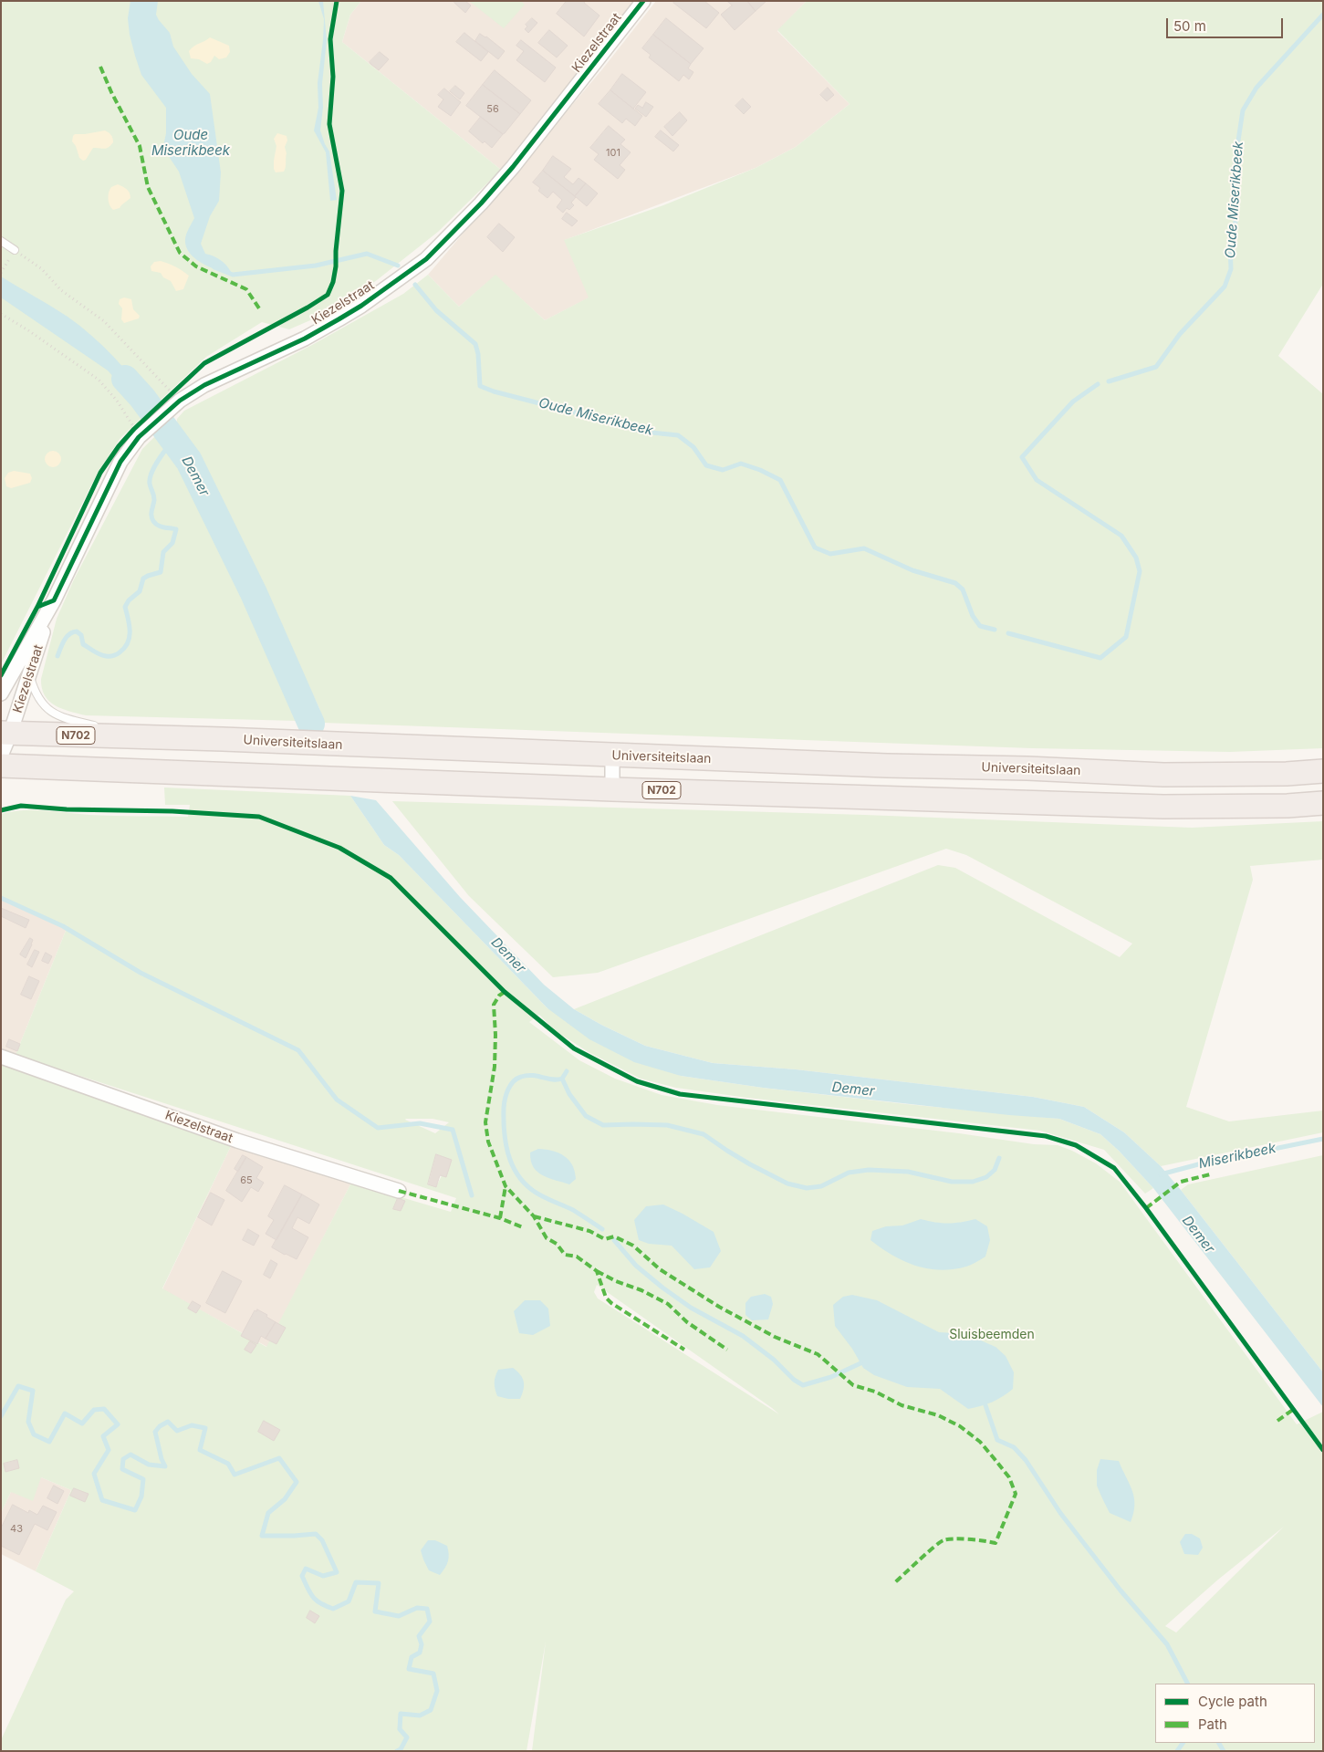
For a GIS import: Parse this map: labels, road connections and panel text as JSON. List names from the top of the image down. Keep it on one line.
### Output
{"streets":{"highway":["N702","Universiteitslaan"],"street":["Kiezelstraat"]},"crossings":[["Kiezelstraat","Universiteitslaan"]],"water":["Oude Miserikbeek","Demer","Miserikbeek"],"parks":["Sluisbeemden"],"house_numbers":["56","101","65","43"],"legend":["Cycle path","Path"],"scale_bar":"50 m"}
